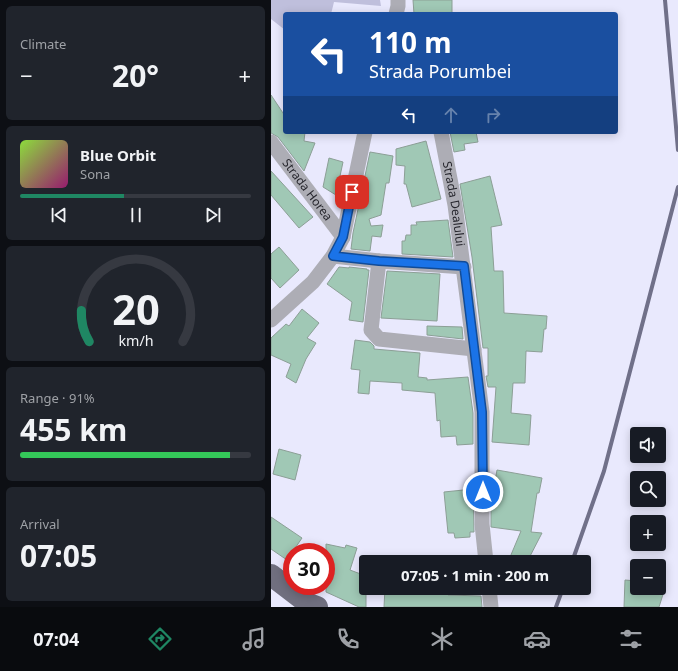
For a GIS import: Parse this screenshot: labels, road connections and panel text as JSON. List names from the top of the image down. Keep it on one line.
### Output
{"streets":{"street":["Strada Horea","Strada Dealului"]},"page":{"tile":["Climate",["Range · 91%","455 km"],["Arrival","07:05"]],"turn":["110 m","Strada Porumbei"],"heat":["−","20°","+"],"song":["Blue Orbit","Sona"],"map_buttons":["+","−"],"limit":"30","trip":"07:05 · 1 min · 200 m","tabs":"07:04","gauge":["20","km/h"]}}
